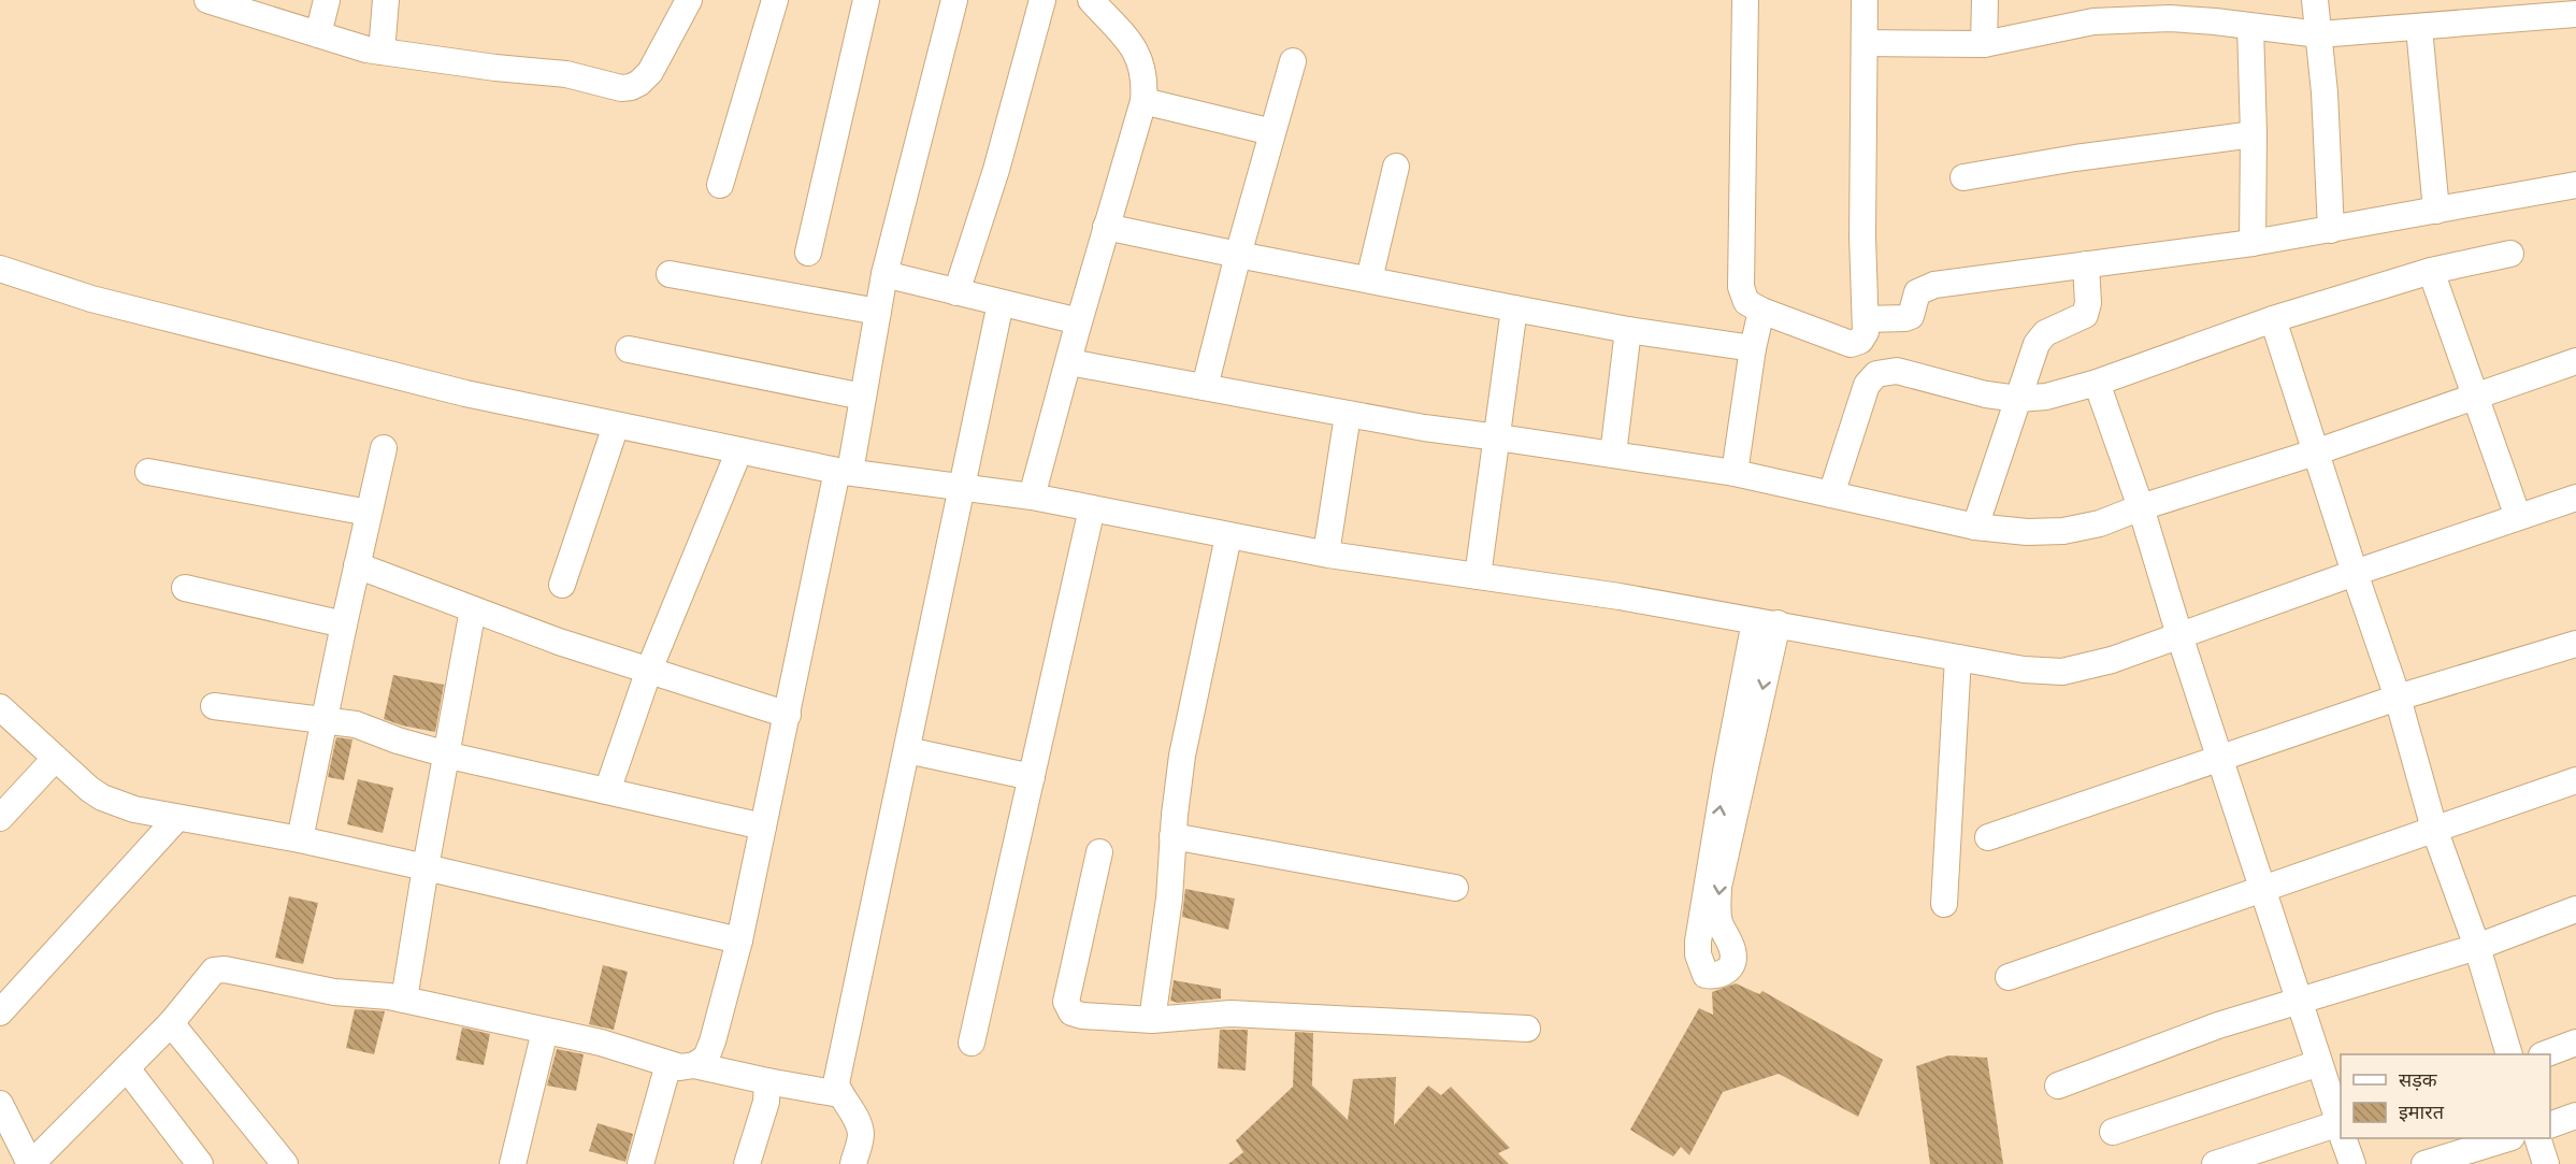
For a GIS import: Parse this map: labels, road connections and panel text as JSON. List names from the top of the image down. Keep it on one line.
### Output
{"legend":["सड़क","इमारत"]}
